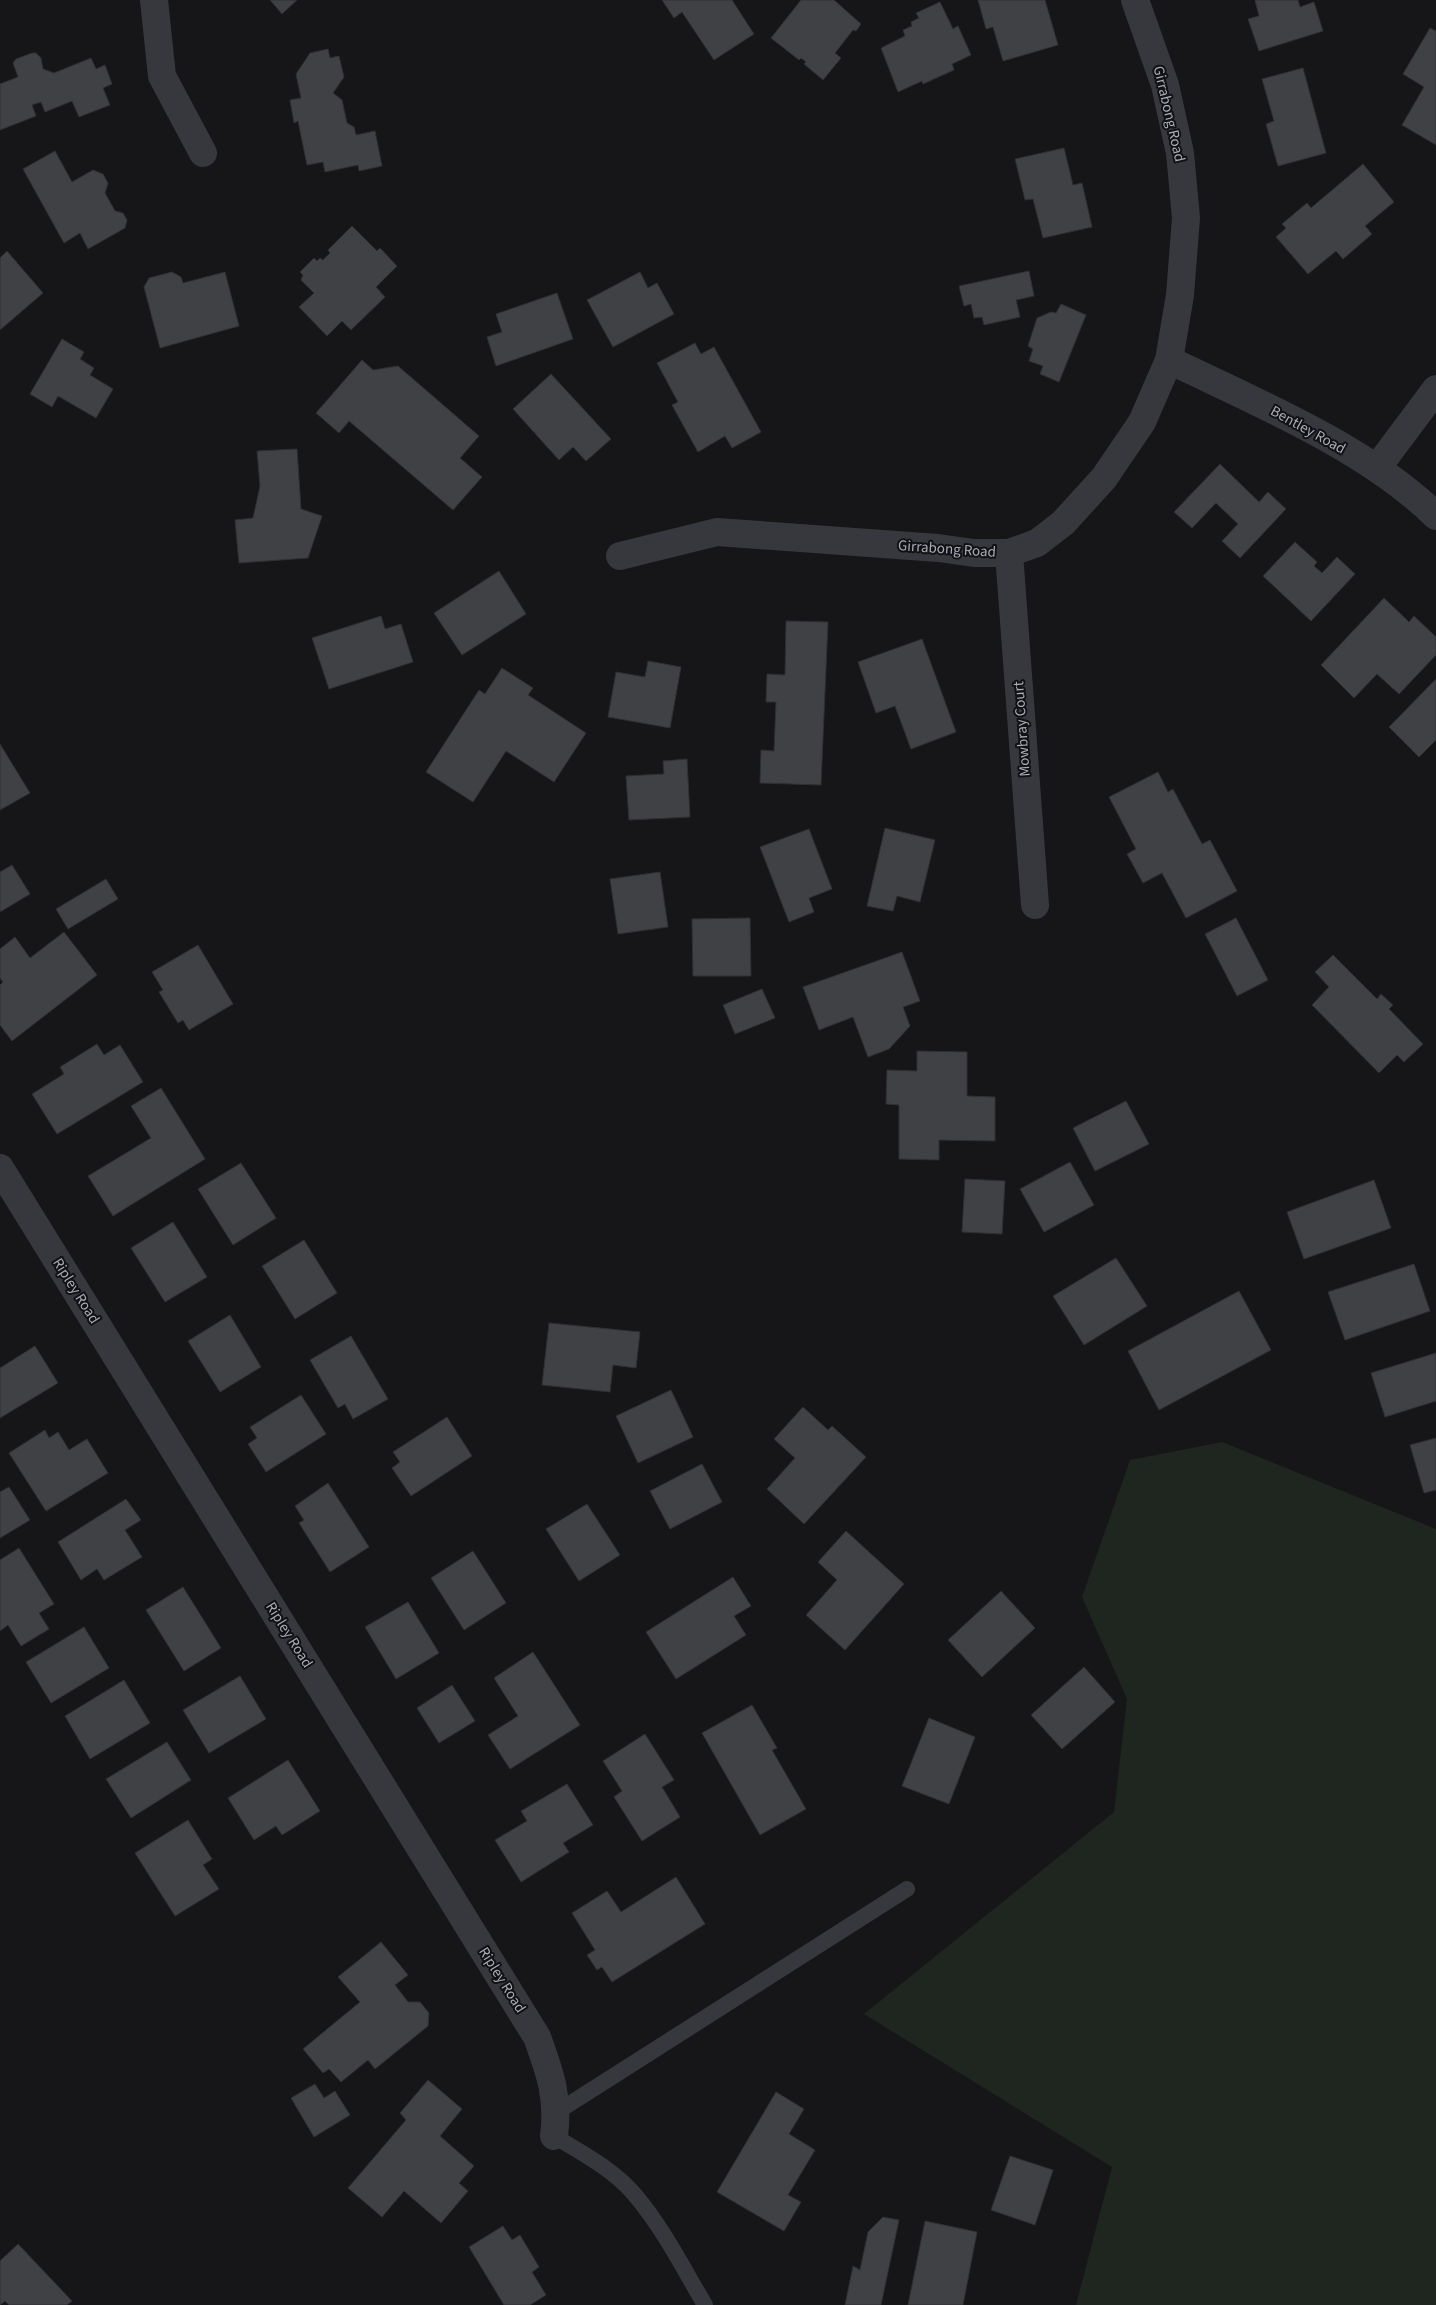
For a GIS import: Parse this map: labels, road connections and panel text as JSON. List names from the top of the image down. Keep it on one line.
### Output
{"streets":{"street":["Girrabong Road","Bentley Road","Mowbray Court","Ripley Road"]},"crossings":[["Girrabong Road","Bentley Road"],["Girrabong Road","Mowbray Court"]]}
